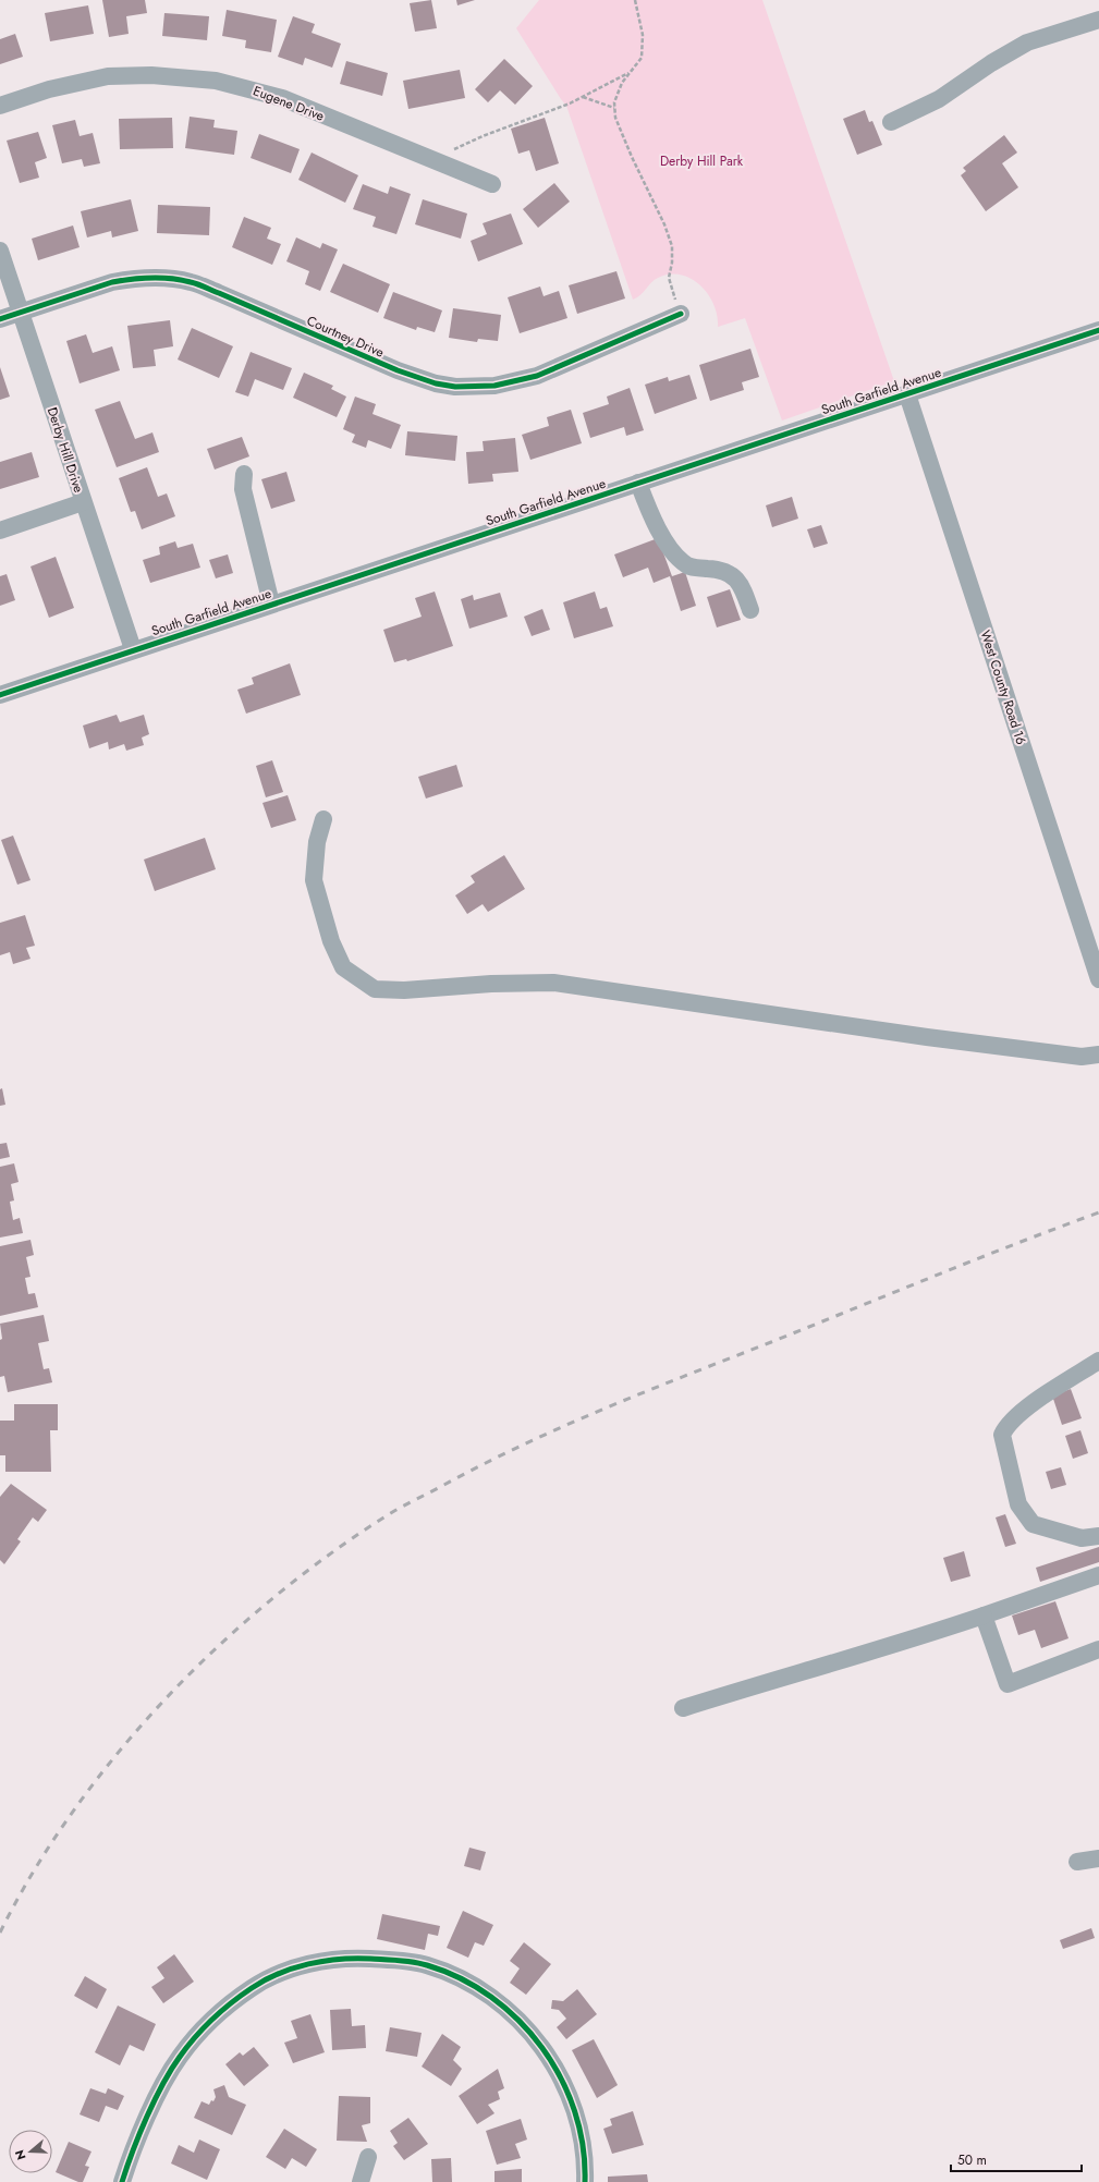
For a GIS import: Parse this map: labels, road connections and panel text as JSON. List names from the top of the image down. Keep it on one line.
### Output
{"streets":{"street":["Eugene Drive","Courtney Drive","South Garfield Avenue","Derby Hill Drive","West County Road 16"]},"crossings":[["Courtney Drive","Derby Hill Drive"],["South Garfield Avenue","Derby Hill Drive"],["South Garfield Avenue","West County Road 16"]],"parks":["Derby Hill Park"],"scale_bar":"50 m","north":"left"}
